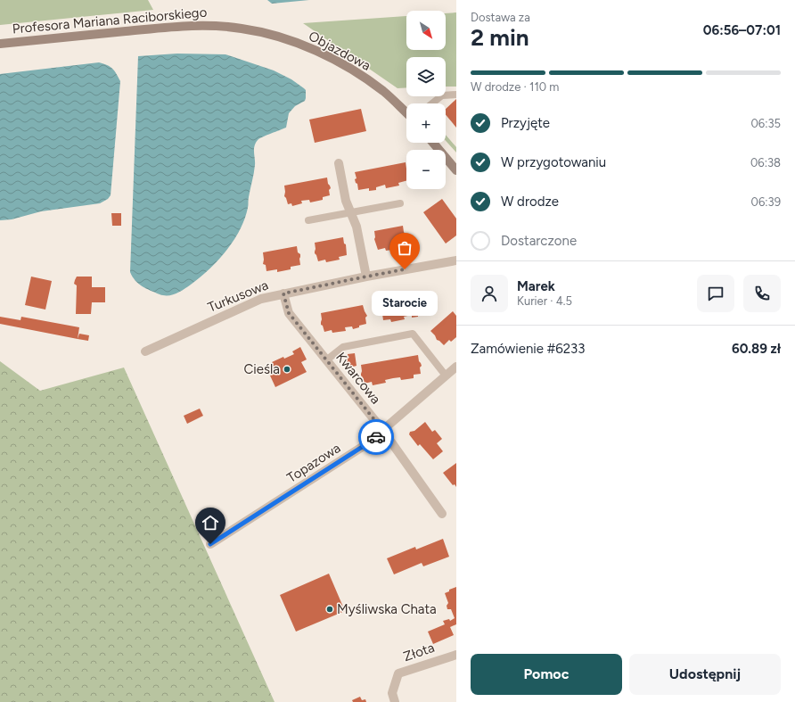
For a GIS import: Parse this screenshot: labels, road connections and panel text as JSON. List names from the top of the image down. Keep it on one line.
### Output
{"streets":{"main road":["Profesora Mariana Raciborskiego","Objazdowa"],"street":["Turkusowa","Kwarcowa","Topazowa","Złota"]},"crossings":[["Profesora Mariana Raciborskiego","Objazdowa"],["Turkusowa","Kwarcowa"],["Kwarcowa","Topazowa"]],"places":["Starocie","Cieśla","Myśliwska Chata"],"north":"bottom right","page":{"heading":["2 min","Dostawa za","06:56–07:01"],"panel":["Marek","Kurier · 4.5","Zamówienie #6233","60.89 zł"],"map_buttons":["+","−"],"bar":"W drodze · 110 m","list":[["Przyjęte","06:35"],["W przygotowaniu","06:38"],["W drodze","06:39"],"Dostarczone"],"bubble":"Starocie","buttons":["Pomoc","Udostępnij"]}}
